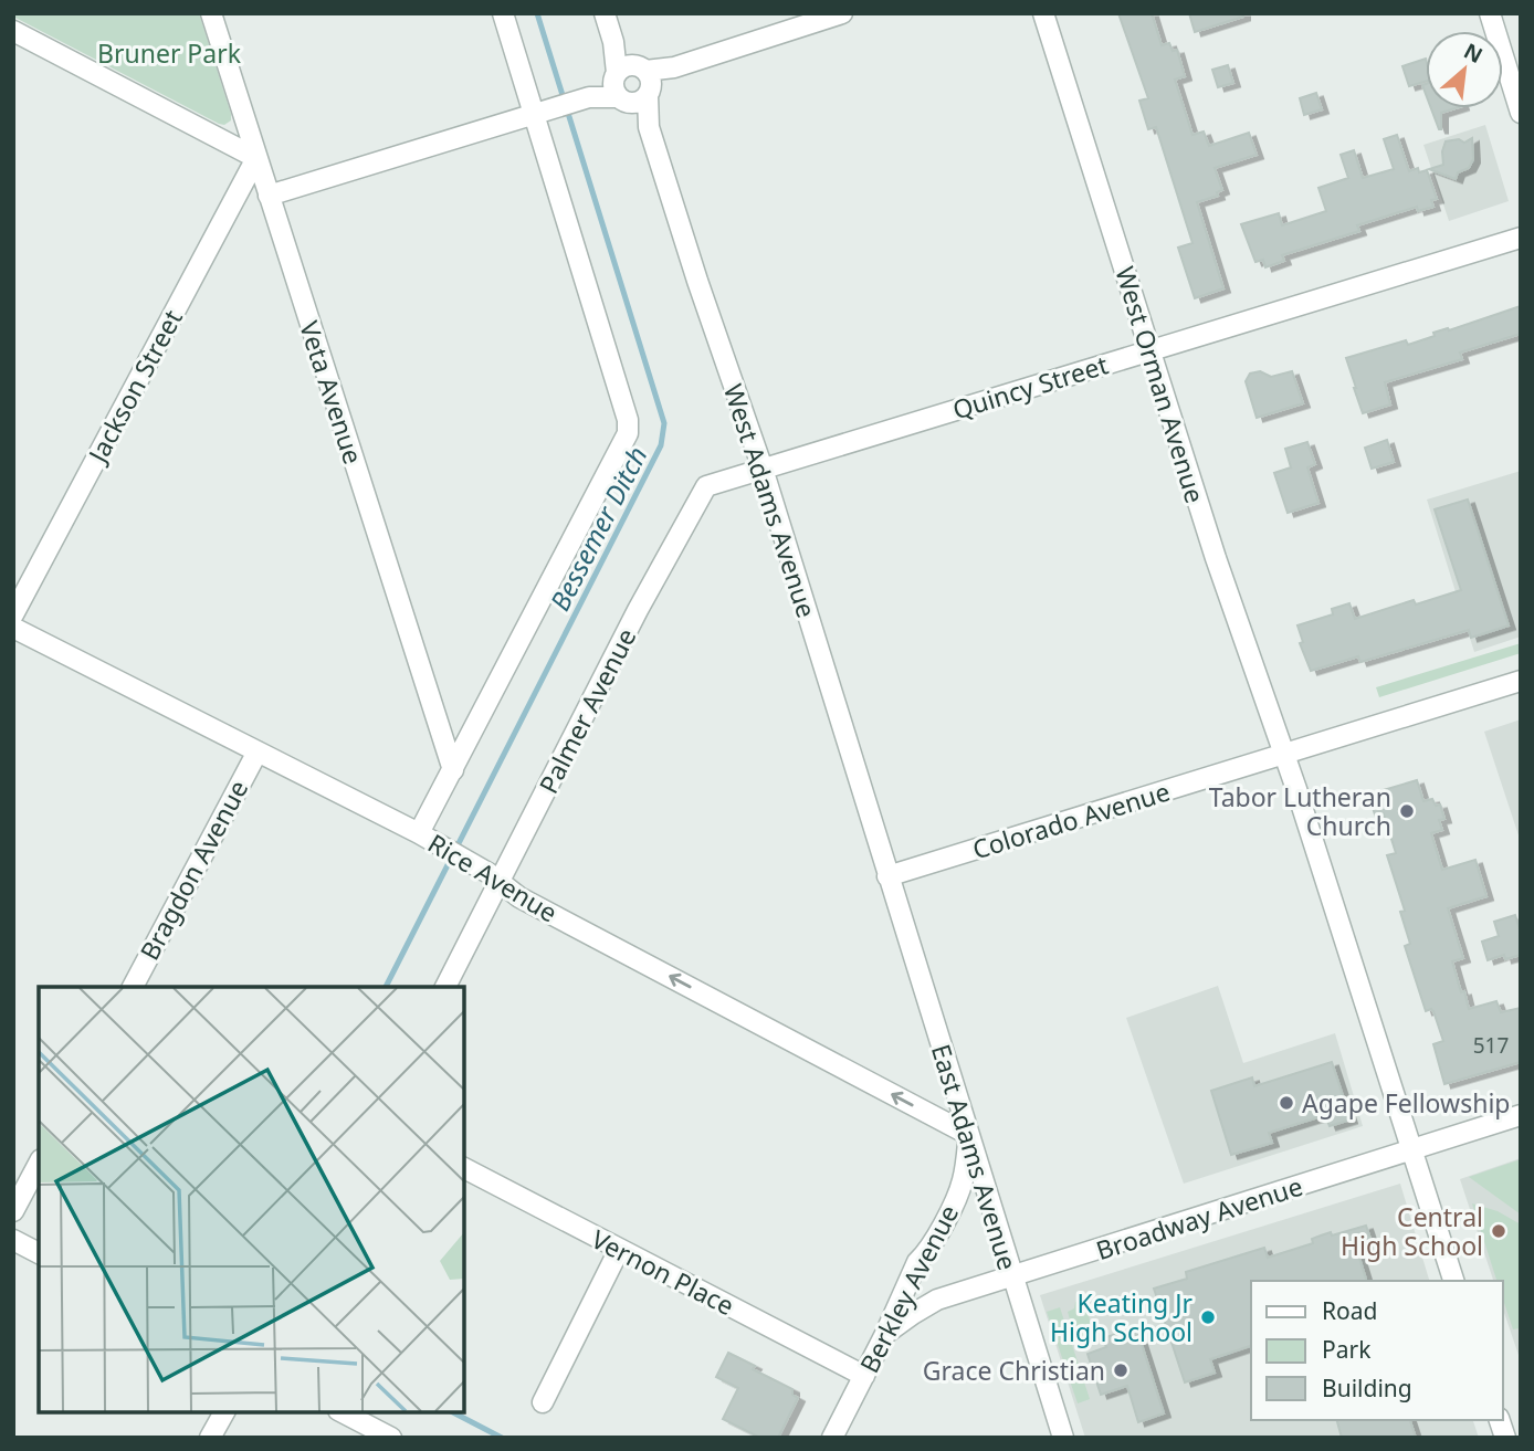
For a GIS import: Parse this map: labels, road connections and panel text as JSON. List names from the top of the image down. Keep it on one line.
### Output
{"streets":{"street":["West Orman Avenue","Jackson Street","Quincy Street","Veta Avenue","West Adams Avenue","Palmer Avenue","Colorado Avenue","Bragdon Avenue","Rice Avenue","East Adams Avenue","Broadway Avenue","Vernon Place","Berkley Avenue"]},"crossings":[["West Orman Avenue","Quincy Street"],["West Orman Avenue","Colorado Avenue"],["West Orman Avenue","Broadway Avenue"],["Jackson Street","Veta Avenue"],["Quincy Street","West Adams Avenue"],["Quincy Street","Palmer Avenue"],["West Adams Avenue","Palmer Avenue"],["West Adams Avenue","Colorado Avenue"],["West Adams Avenue","East Adams Avenue"],["Palmer Avenue","Rice Avenue"],["Colorado Avenue","East Adams Avenue"],["Bragdon Avenue","Rice Avenue"],["Rice Avenue","East Adams Avenue"],["Rice Avenue","Berkley Avenue"],["East Adams Avenue","Broadway Avenue"],["East Adams Avenue","Berkley Avenue"],["Broadway Avenue","Berkley Avenue"],["Vernon Place","Berkley Avenue"]],"one_way":["Rice Avenue"],"water":["Bessemer Ditch"],"parks":["Bruner Park"],"places":["Tabor Lutheran Church","Agape Fellowship","Central High School","Keating Jr High School","Grace Christian"],"house_numbers":["517"],"legend":["Road","Park","Building"],"north":"top right"}
